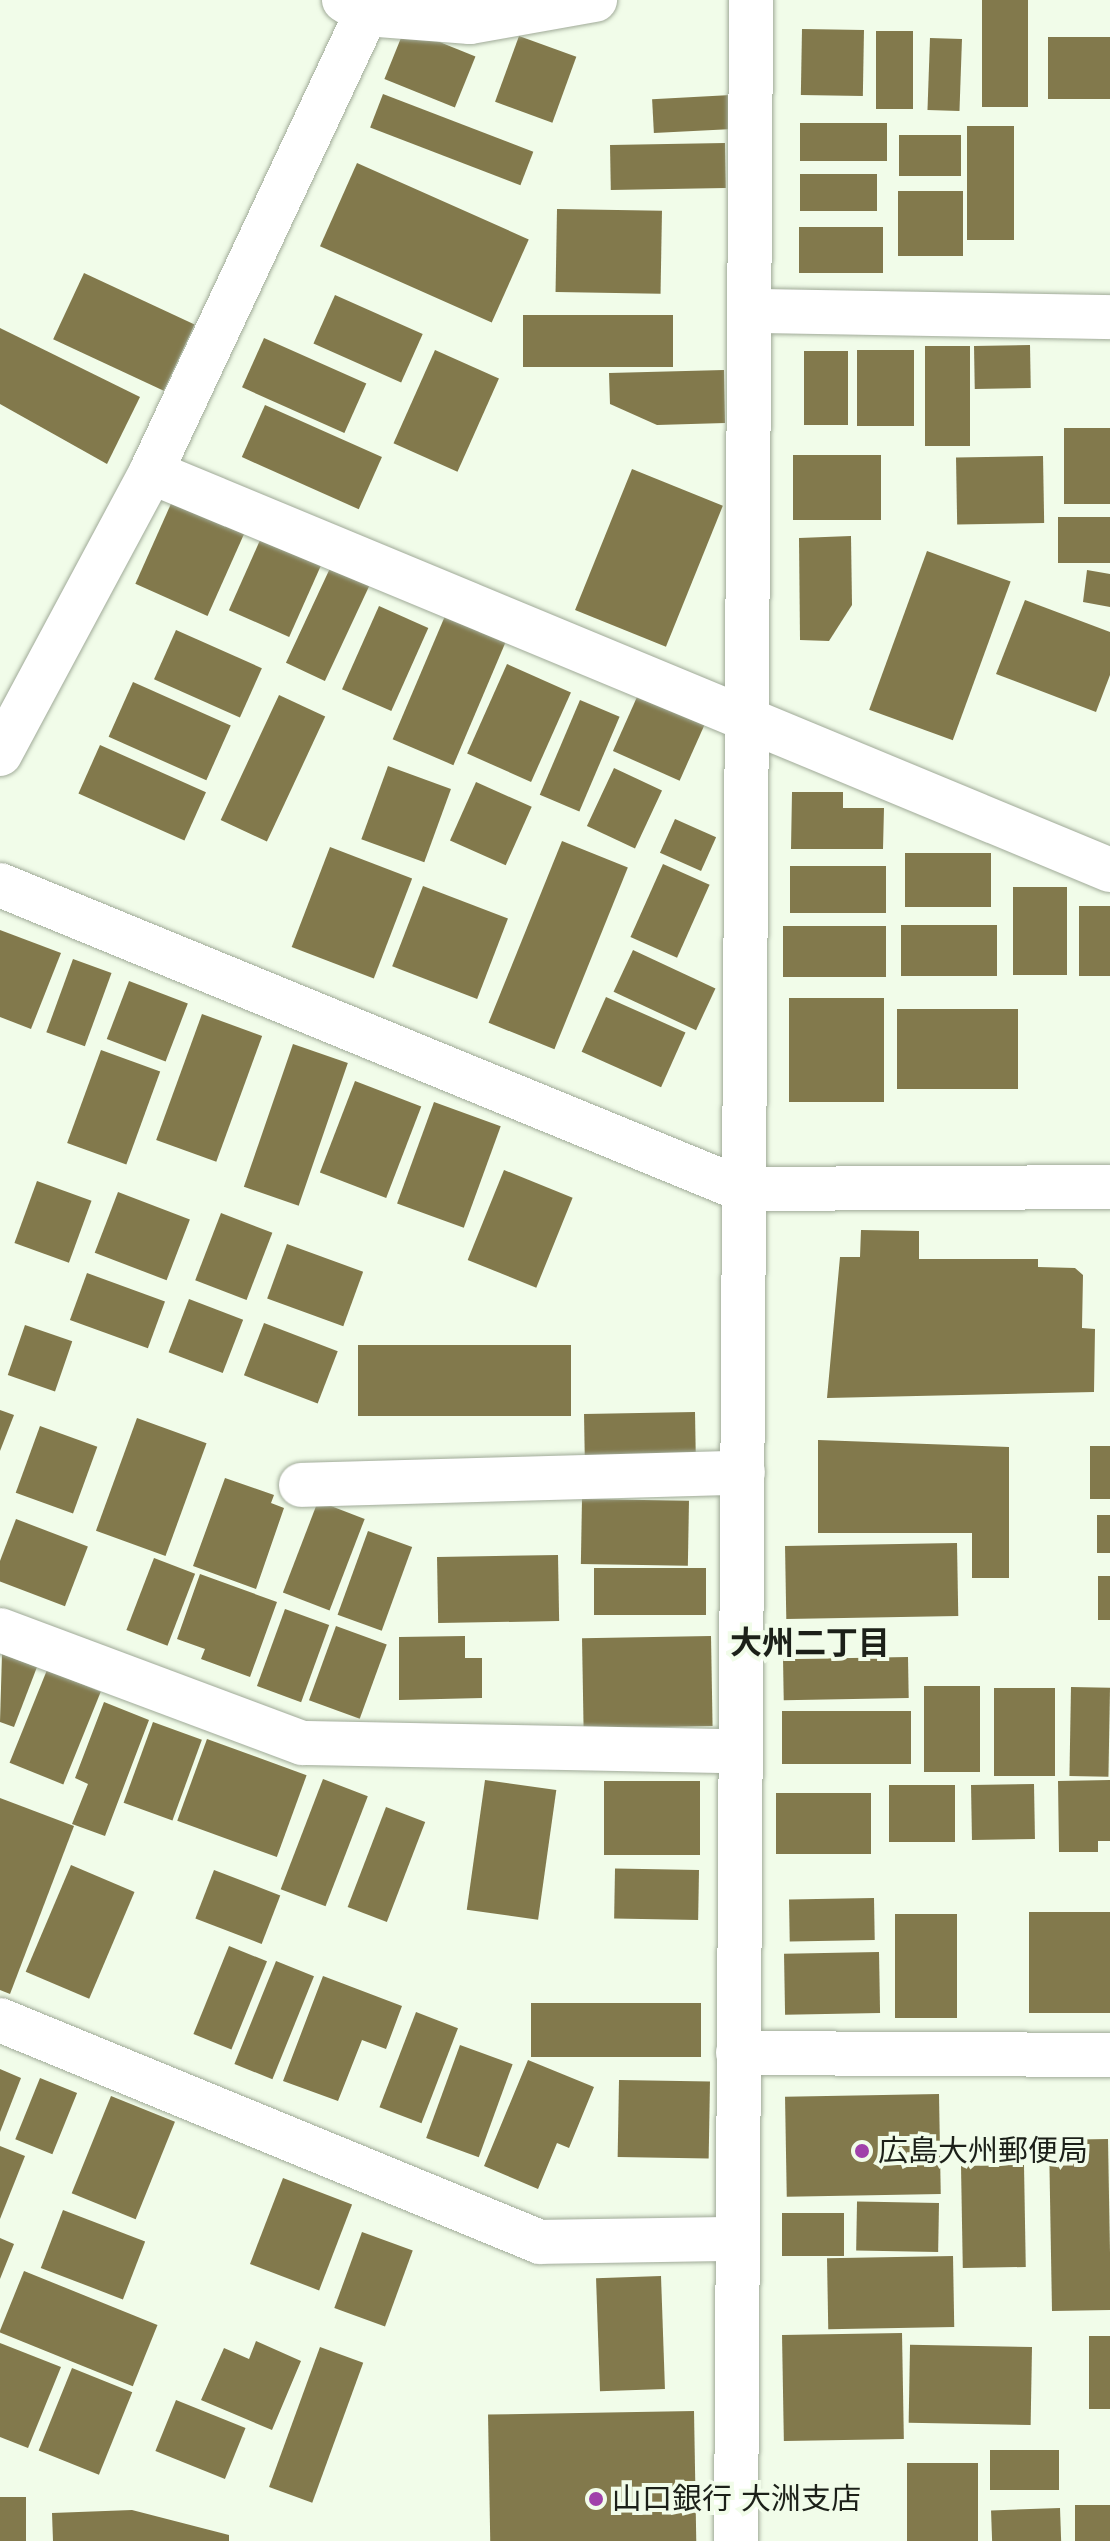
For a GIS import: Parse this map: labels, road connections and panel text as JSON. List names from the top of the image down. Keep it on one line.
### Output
{"districts":["大州二丁目"],"places":["広島大州郵便局","山口銀行 大洲支店"]}
